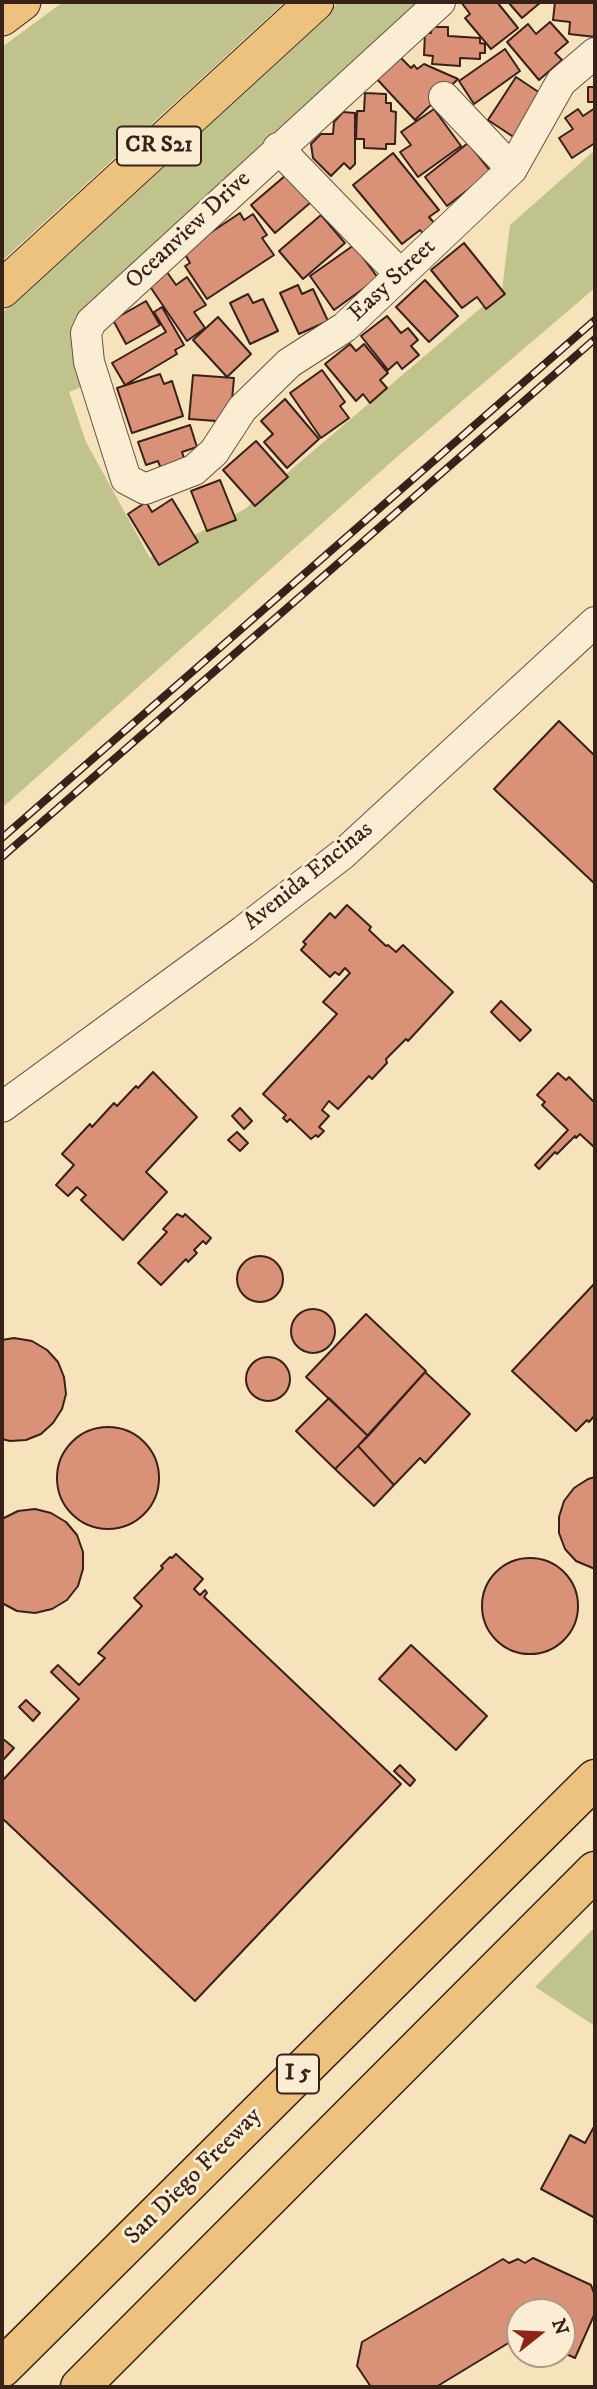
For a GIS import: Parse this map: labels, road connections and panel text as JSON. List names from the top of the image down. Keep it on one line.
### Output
{"streets":{"highway":["I 5","San Diego Freeway"],"main road":["CR S21"],"street":["Oceanview Drive","Easy Street","Avenida Encinas"]},"crossings":[["Oceanview Drive","Easy Street"]],"north":"right"}
